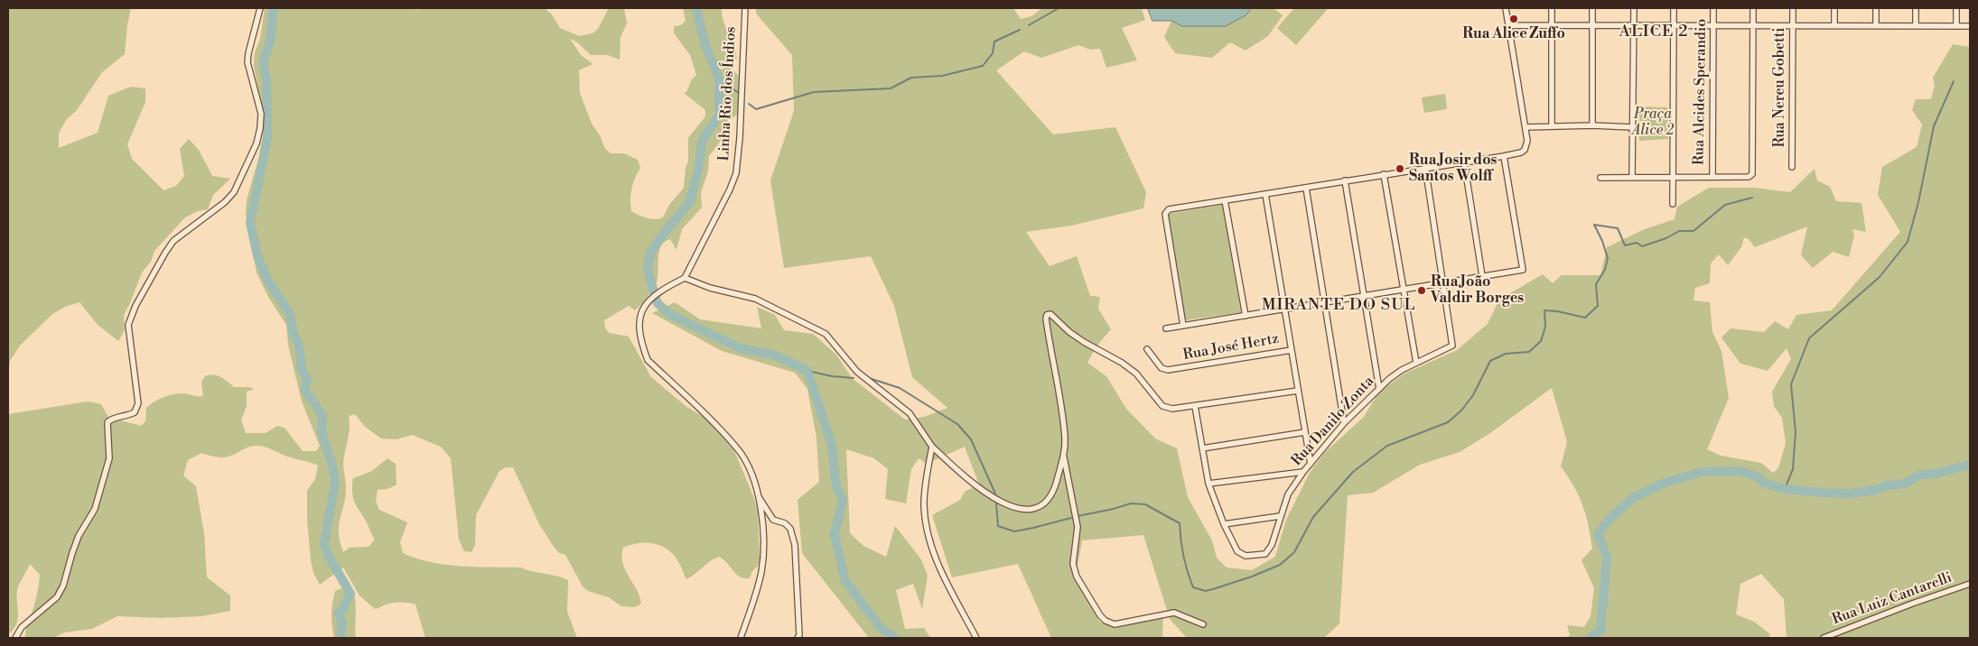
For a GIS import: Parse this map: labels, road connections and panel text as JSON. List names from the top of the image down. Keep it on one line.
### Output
{"streets":{"street":["Rua Nereu Gobetti","Rua Alcides Sperandio","Linha Rio dos Índios","Rua José Hertz","Rua Danilo Zonta","Rua Luiz Cantarelli"]},"districts":["ALICE 2","MIRANTE DO SUL"],"parks":["Praça Alice 2"],"places":["Rua Alice Zuffo","Rua Josir dos Santos Wolff","Rua João Valdir Borges"]}
